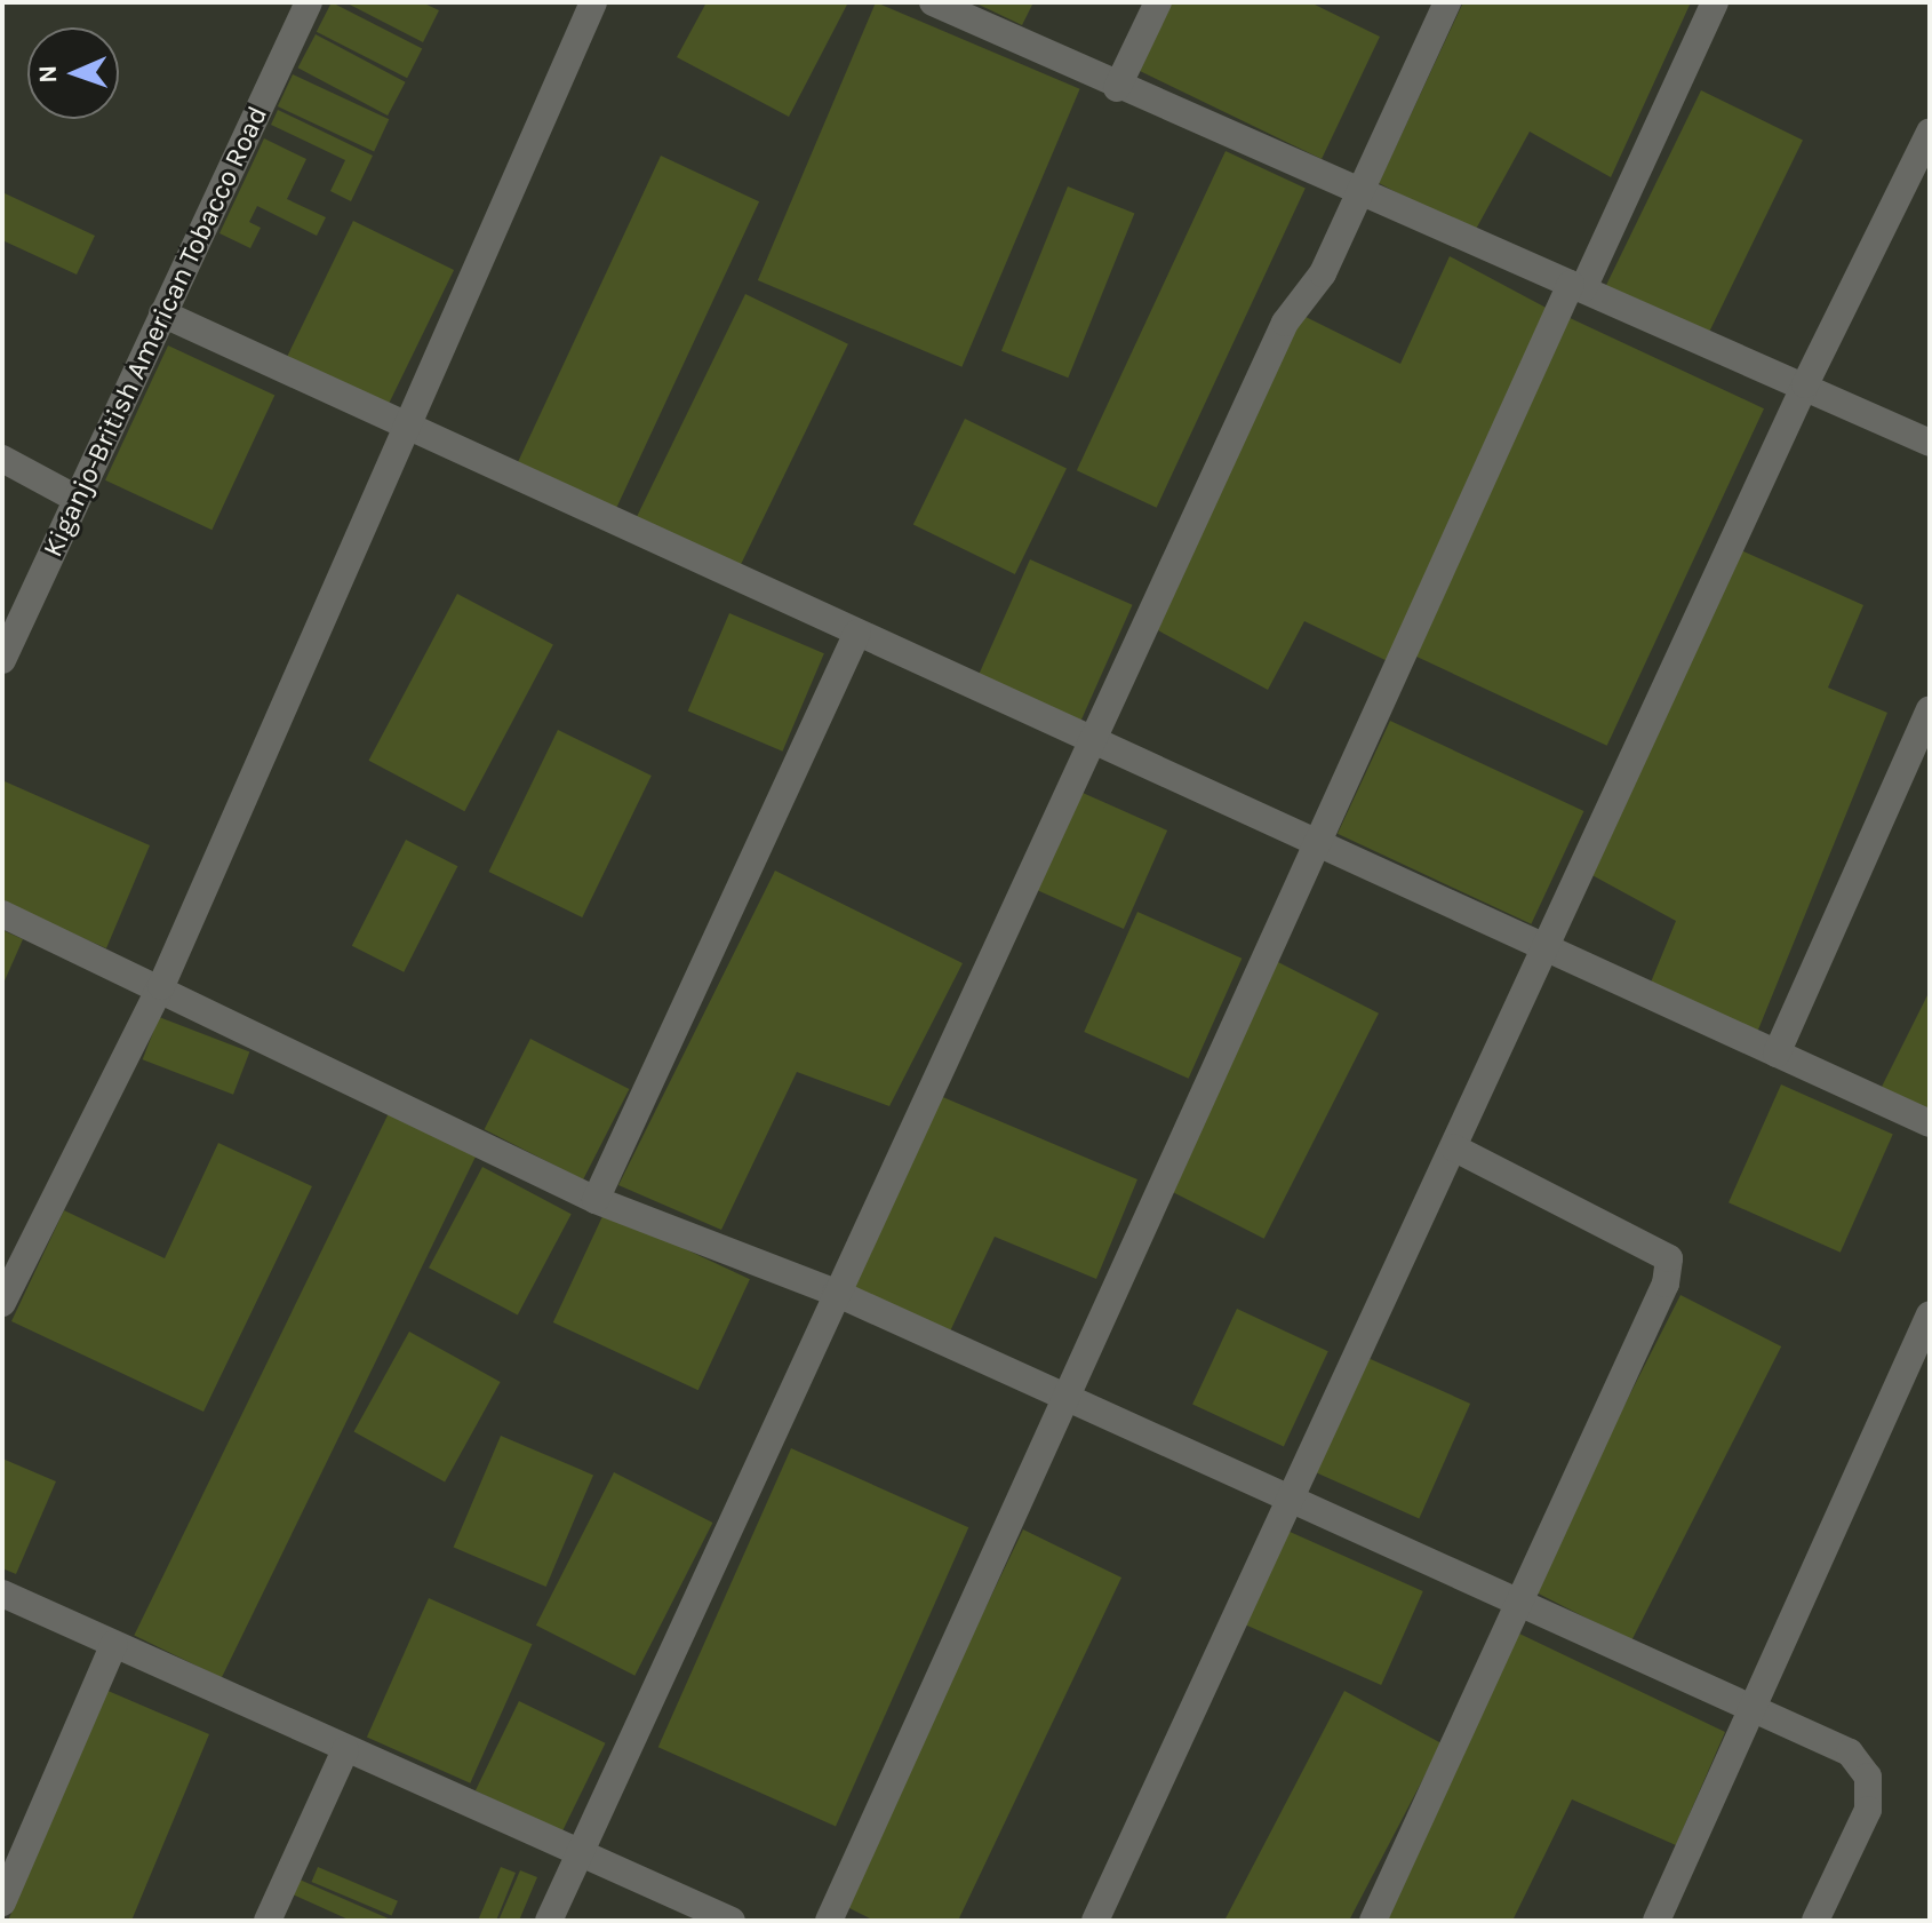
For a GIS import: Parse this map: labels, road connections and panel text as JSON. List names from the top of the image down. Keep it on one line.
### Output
{"streets":{"street":["Kiganjo-British American Tobacco Road"]},"north":"left"}
